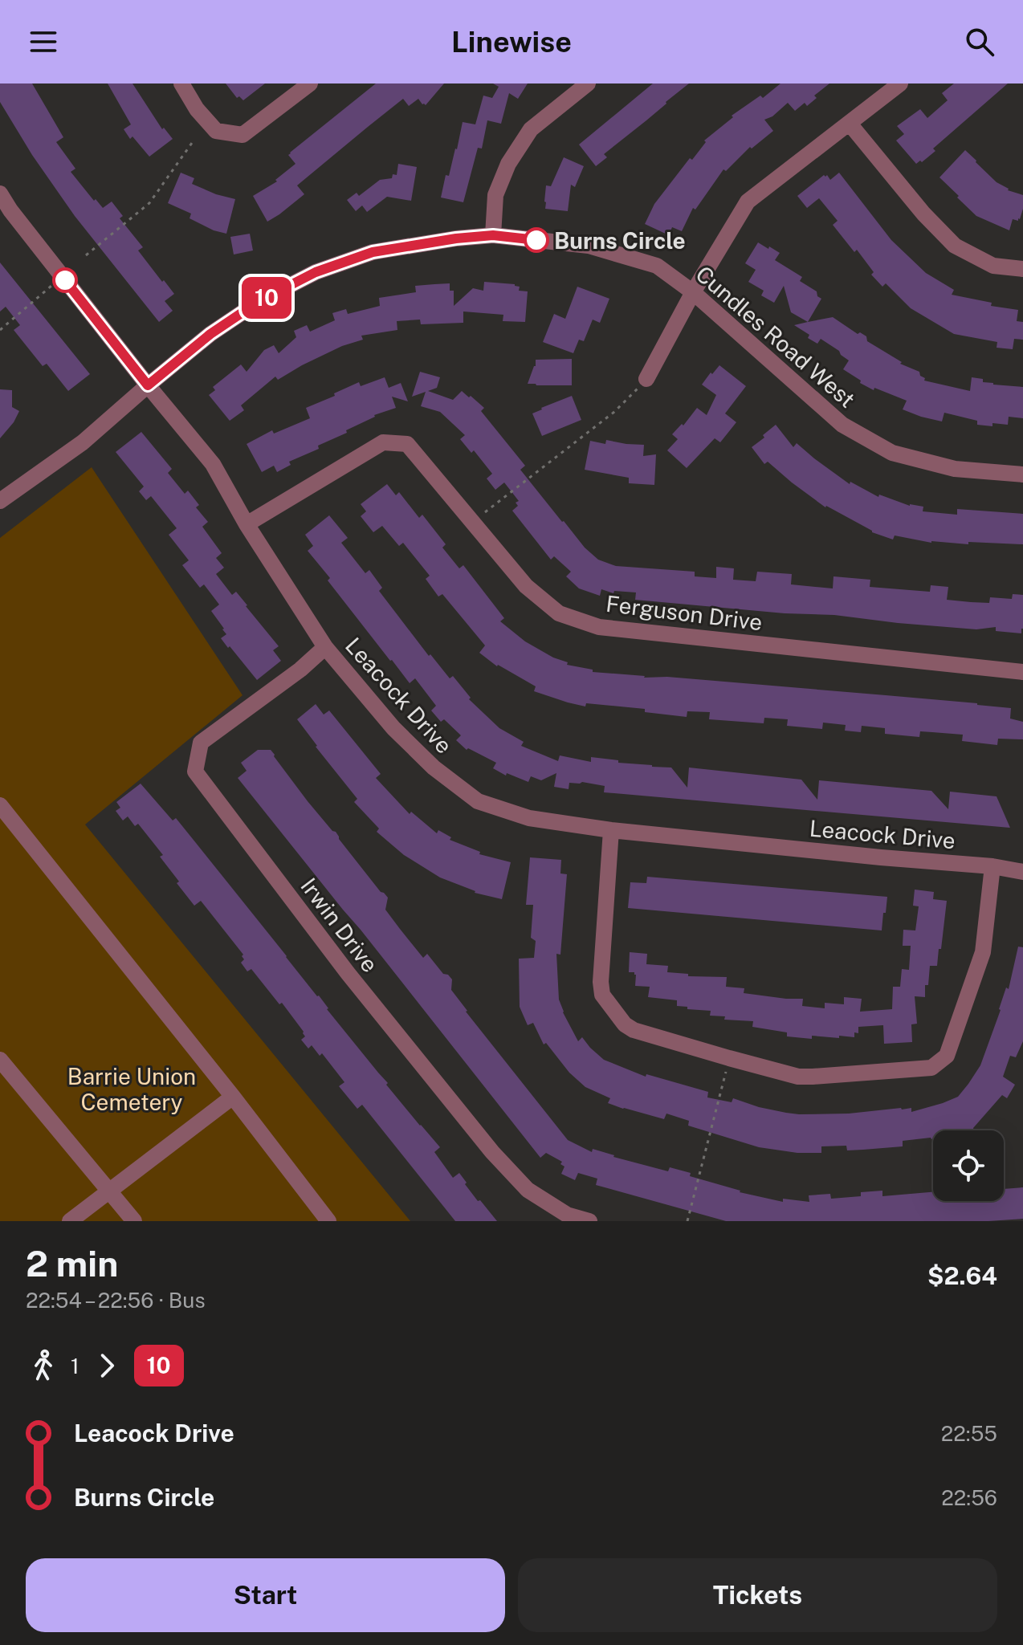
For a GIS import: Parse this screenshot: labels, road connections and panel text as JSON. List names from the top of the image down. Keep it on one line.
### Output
{"streets":{"street":["Cundles Road West","Ferguson Drive","Leacock Drive","Irwin Drive"]},"crossings":[["Cundles Road West","Leacock Drive"],["Ferguson Drive","Leacock Drive"],["Leacock Drive","Irwin Drive"]],"parks":["Barrie Union Cemetery"],"places":["Burns Circle"],"lines":["bus line 10"],"page":{"header":"Linewise","on_map":"10","heading":["2 min","22:54 – 22:56 · Bus","$2.64"],"legs":["1","10"],"list":[{"name":"Leacock Drive","value":"22:55"},{"name":"Burns Circle","value":"22:56"}],"buttons":["Start","Tickets"]}}
